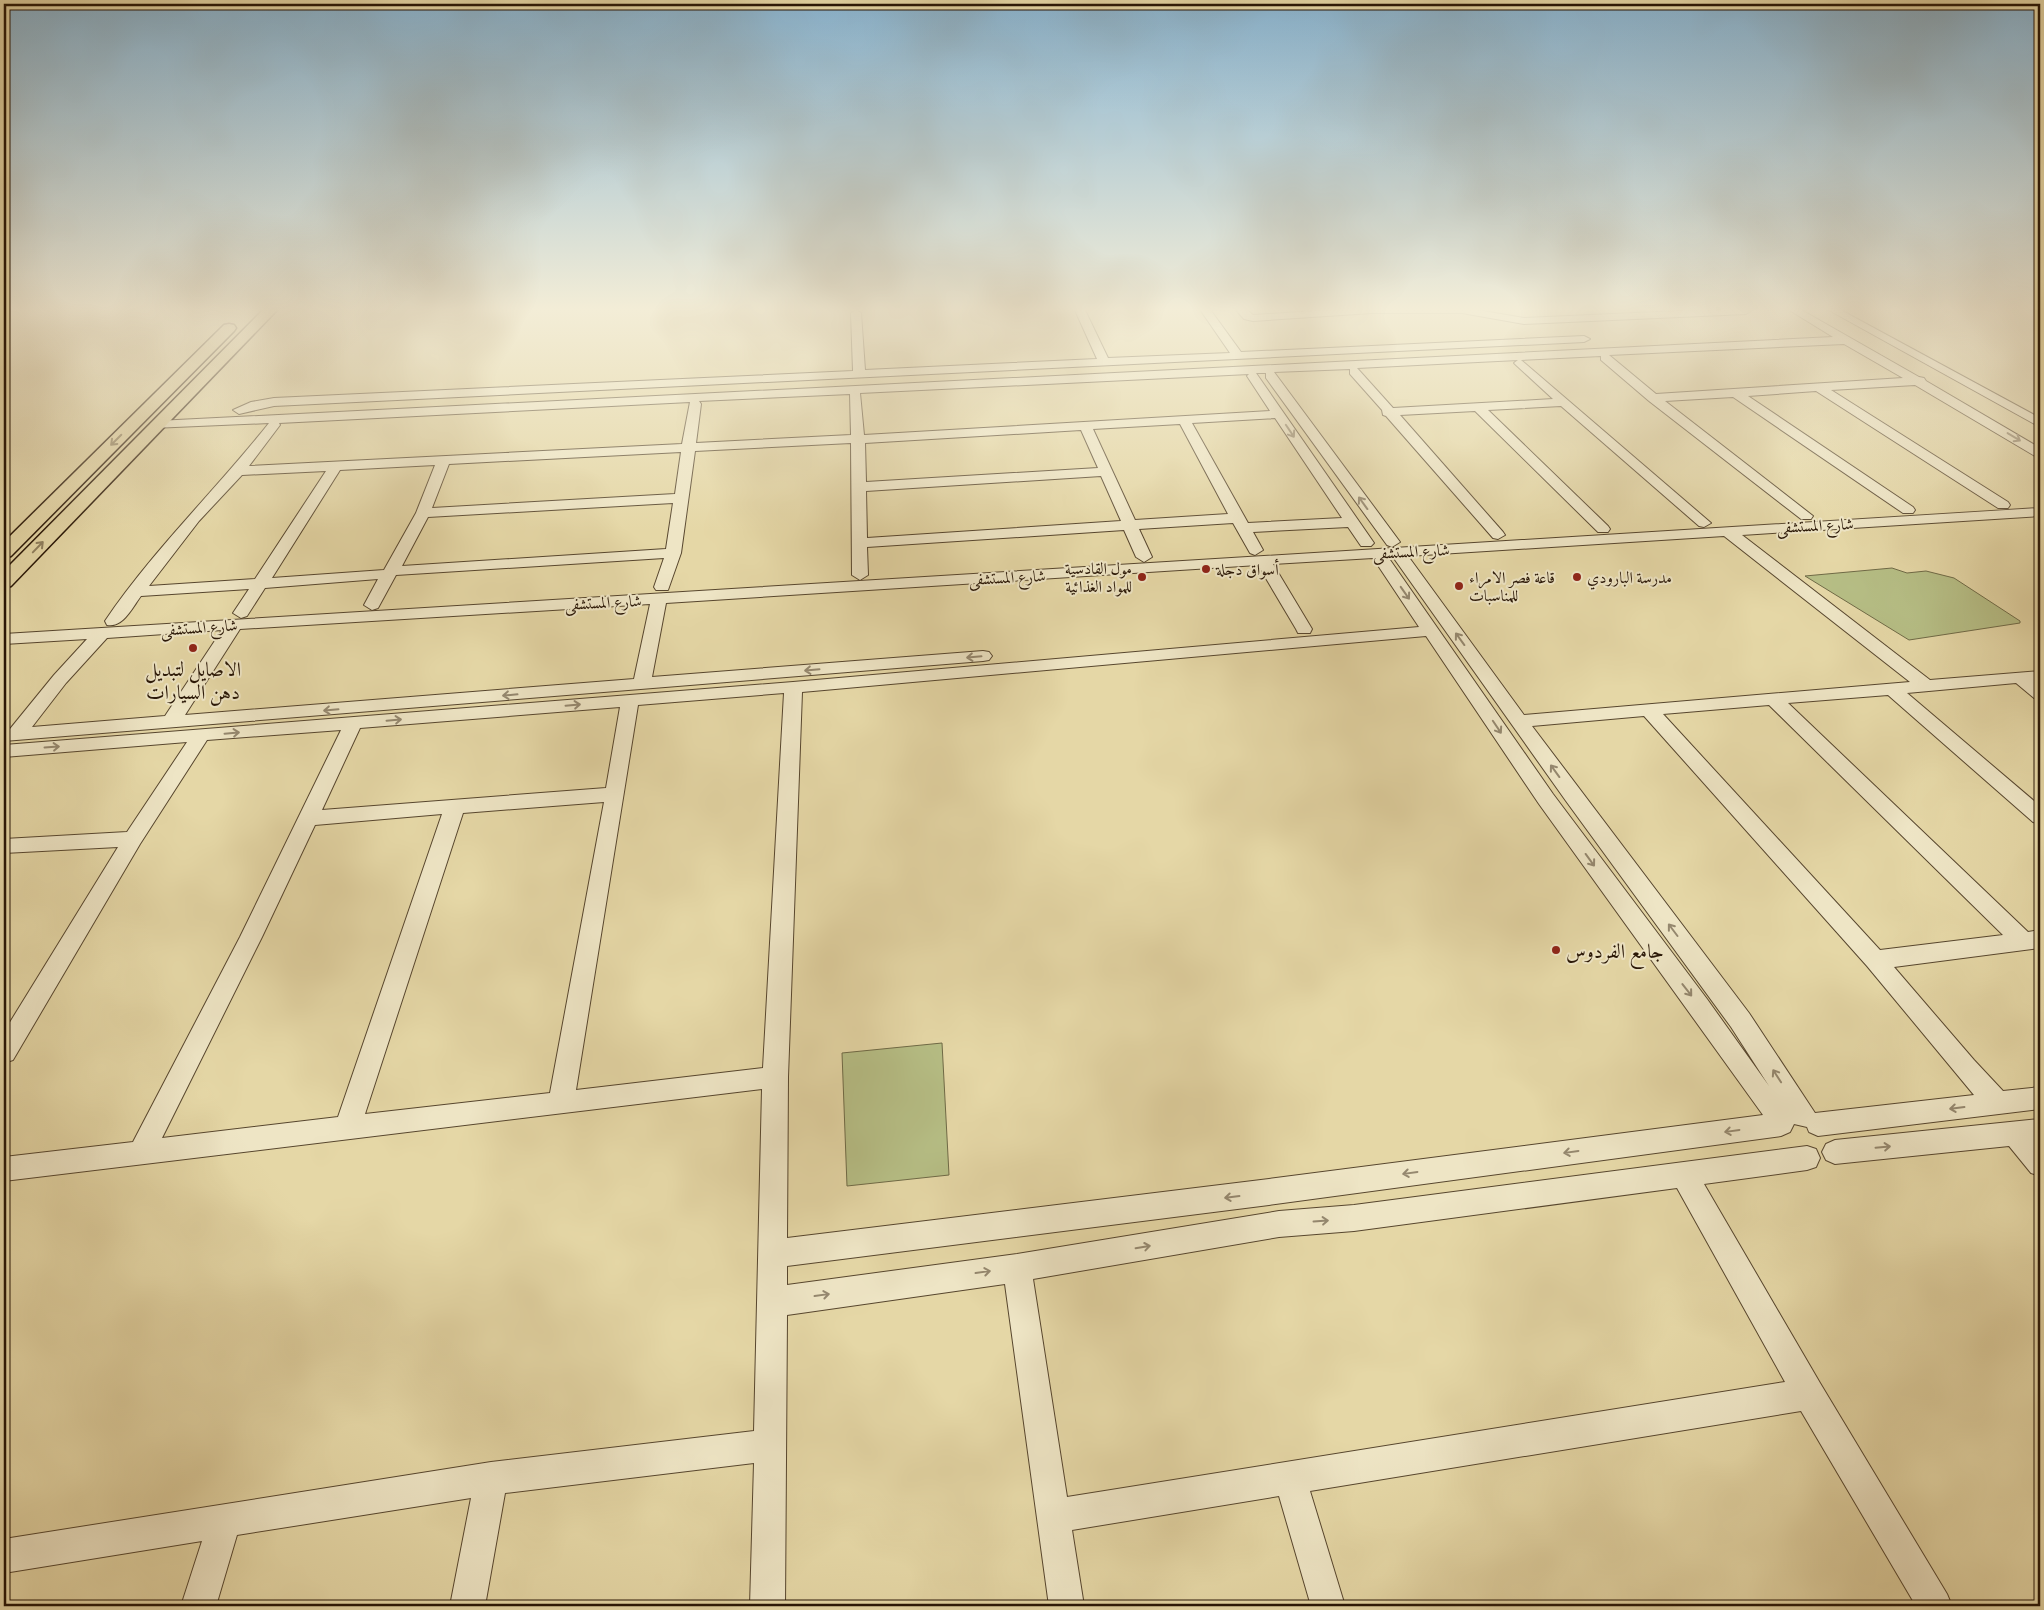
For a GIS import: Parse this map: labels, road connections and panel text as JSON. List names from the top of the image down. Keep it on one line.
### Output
{"streets":{"street":["شارع المستشفى"]},"places":["أسواق دجلة","مول القادسية للمواد الغذائية","مدرسة البارودي","قاعة فصر الامراء للمناسبات","الاصايل لتبديل دهن السيارات","جامع الفردوس"]}
